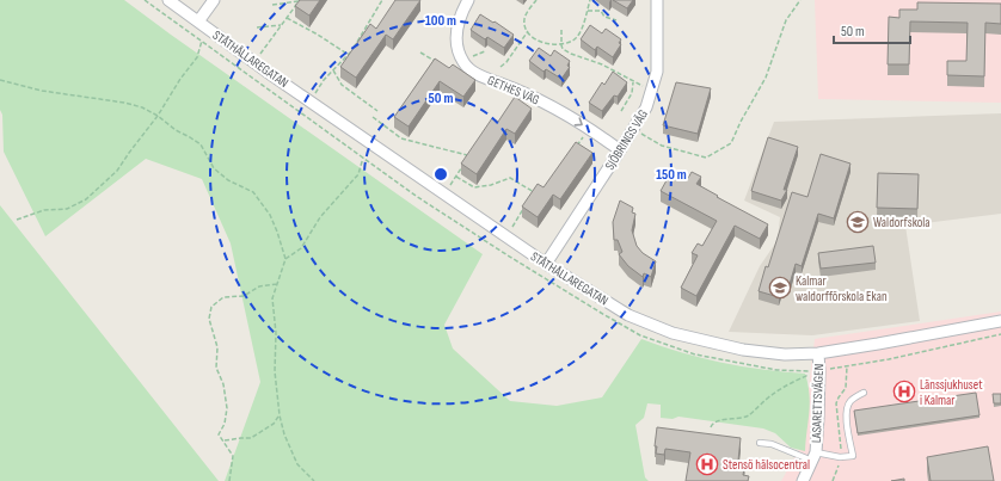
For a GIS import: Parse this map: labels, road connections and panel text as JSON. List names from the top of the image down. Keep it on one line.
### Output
{"streets":{"street":["STÅTHÅLLAREGATAN","GETHES VÄG","SJÖBRINGS VÄG","LASARETTSVÄGEN"]},"crossings":[["STÅTHÅLLAREGATAN","SJÖBRINGS VÄG"],["STÅTHÅLLAREGATAN","LASARETTSVÄGEN"],["GETHES VÄG","SJÖBRINGS VÄG"]],"one_way":["GETHES VÄG"],"places":{"school or university":["Waldorfskola","Kalmar waldorfförskola Ekan"],"hospital":["Länssjukhuset i Kalmar","Stensö hälsocentral"]},"scale_bar":"50 m","rings":["100 m","50 m","150 m"]}
